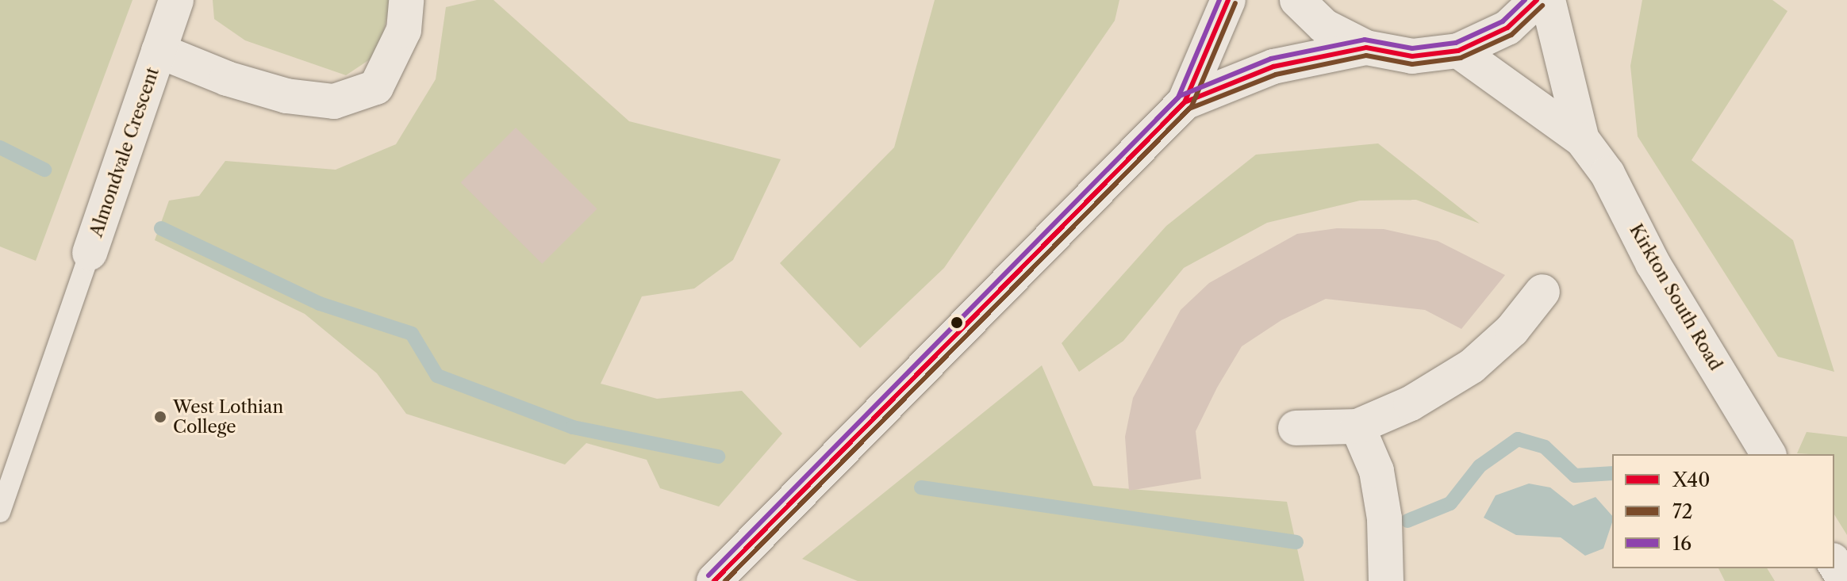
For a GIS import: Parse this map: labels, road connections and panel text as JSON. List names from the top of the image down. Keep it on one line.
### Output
{"streets":{"street":["Almondvale Crescent","Kirkton South Road"]},"places":["West Lothian College"],"lines":["transit line X40","transit line 16","transit line 72"],"legend":["X40","72","16"]}
